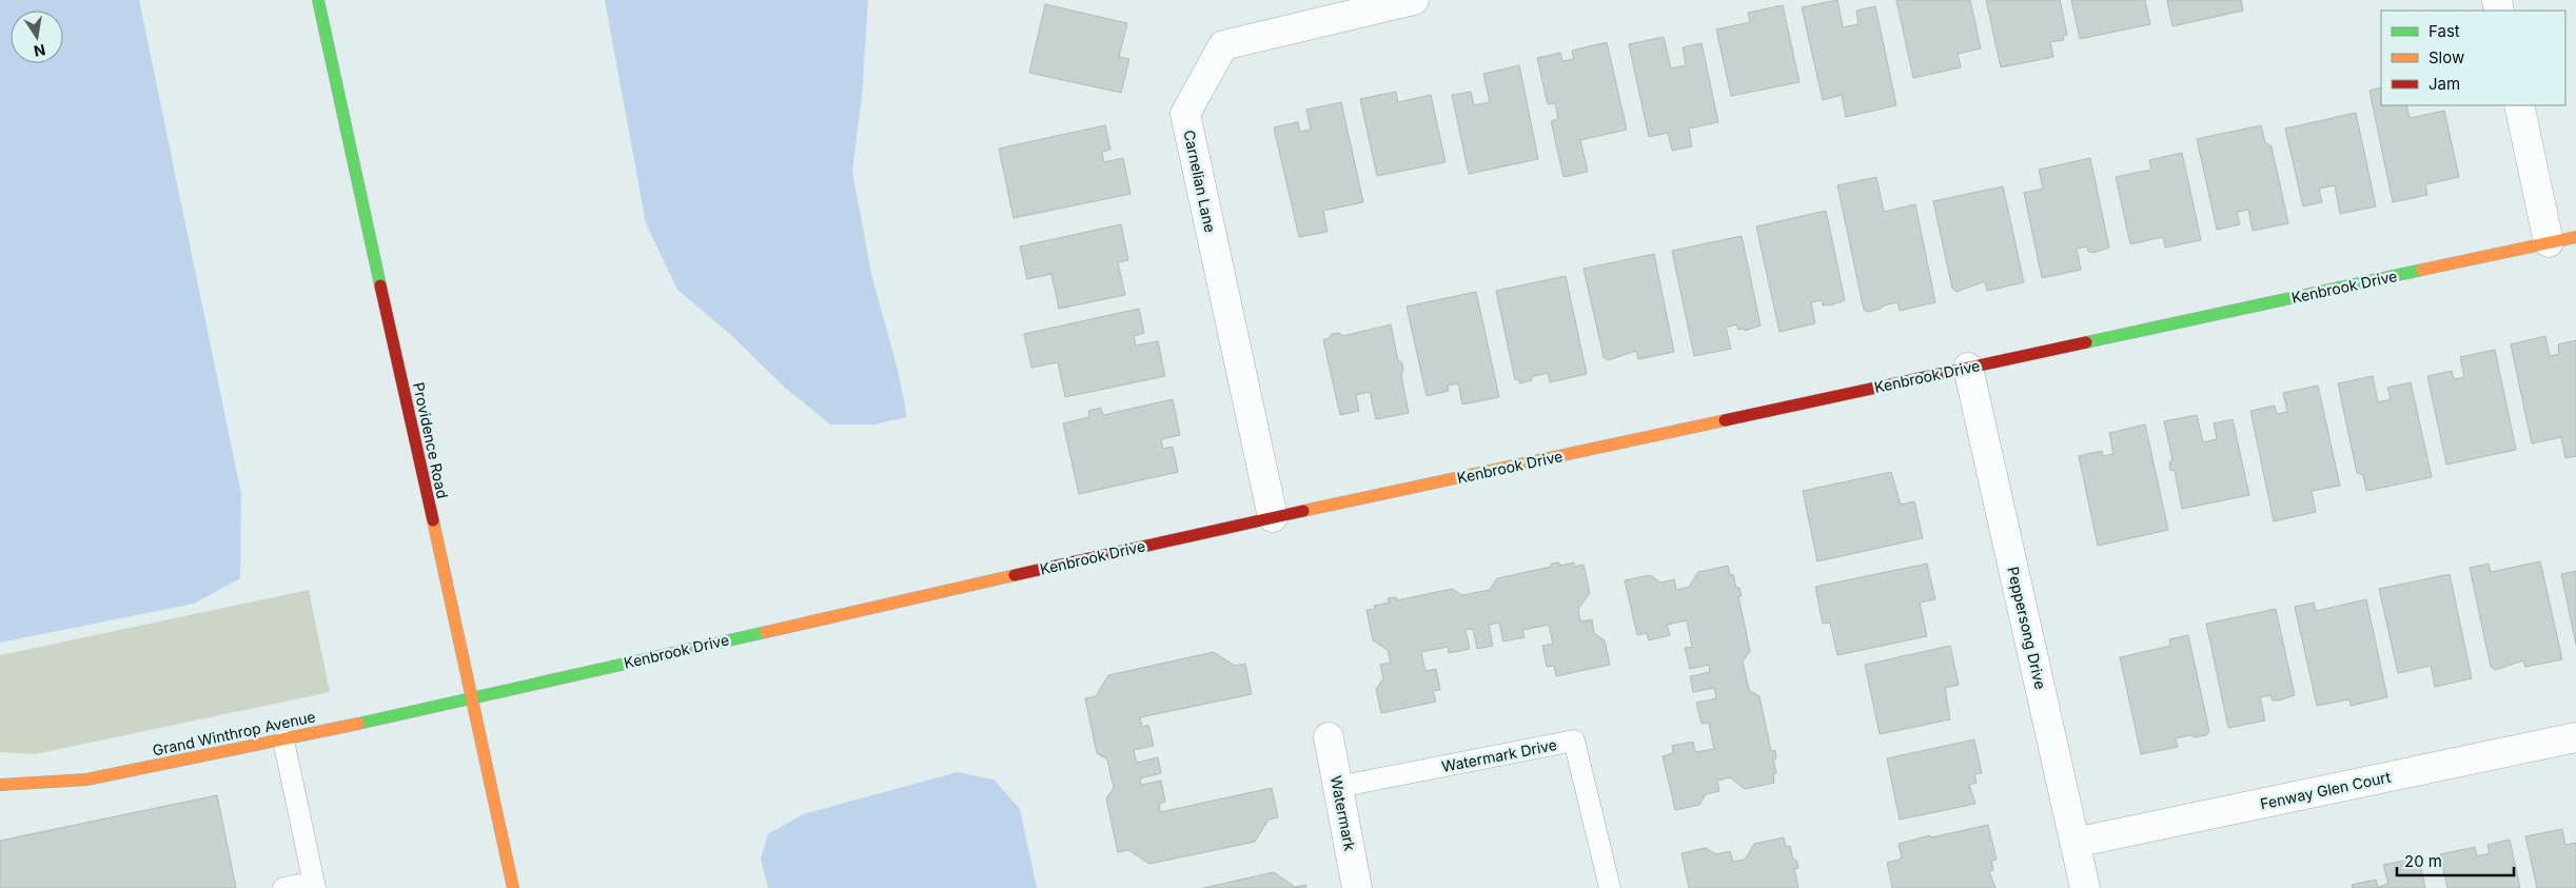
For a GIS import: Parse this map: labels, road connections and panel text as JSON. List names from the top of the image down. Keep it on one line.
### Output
{"streets":{"street":["Carnelian Lane","Kenbrook Drive","Providence Road","Peppersong Drive","Grand Winthrop Avenue","Fenway Glen Court","Watermark"],"lane":["Watermark Drive"]},"crossings":[["Carnelian Lane","Kenbrook Drive"],["Kenbrook Drive","Providence Road"],["Kenbrook Drive","Peppersong Drive"],["Kenbrook Drive","Grand Winthrop Avenue"],["Providence Road","Grand Winthrop Avenue"],["Peppersong Drive","Fenway Glen Court"],["Watermark Drive","Watermark"]],"legend":["Fast","Slow","Jam"],"scale_bar":"20 m","north":"bottom"}
